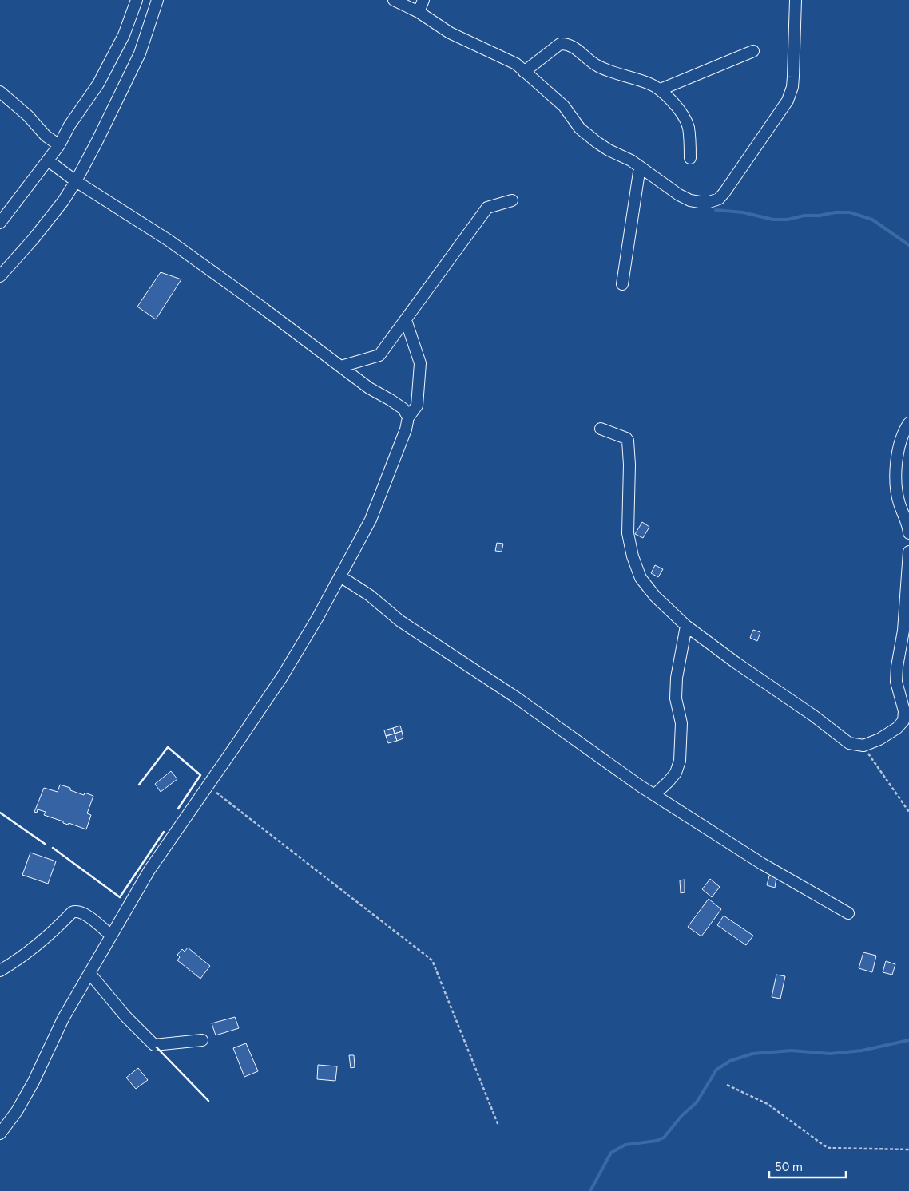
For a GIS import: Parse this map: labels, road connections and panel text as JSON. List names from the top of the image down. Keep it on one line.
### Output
{"scale_bar":"50 m"}
